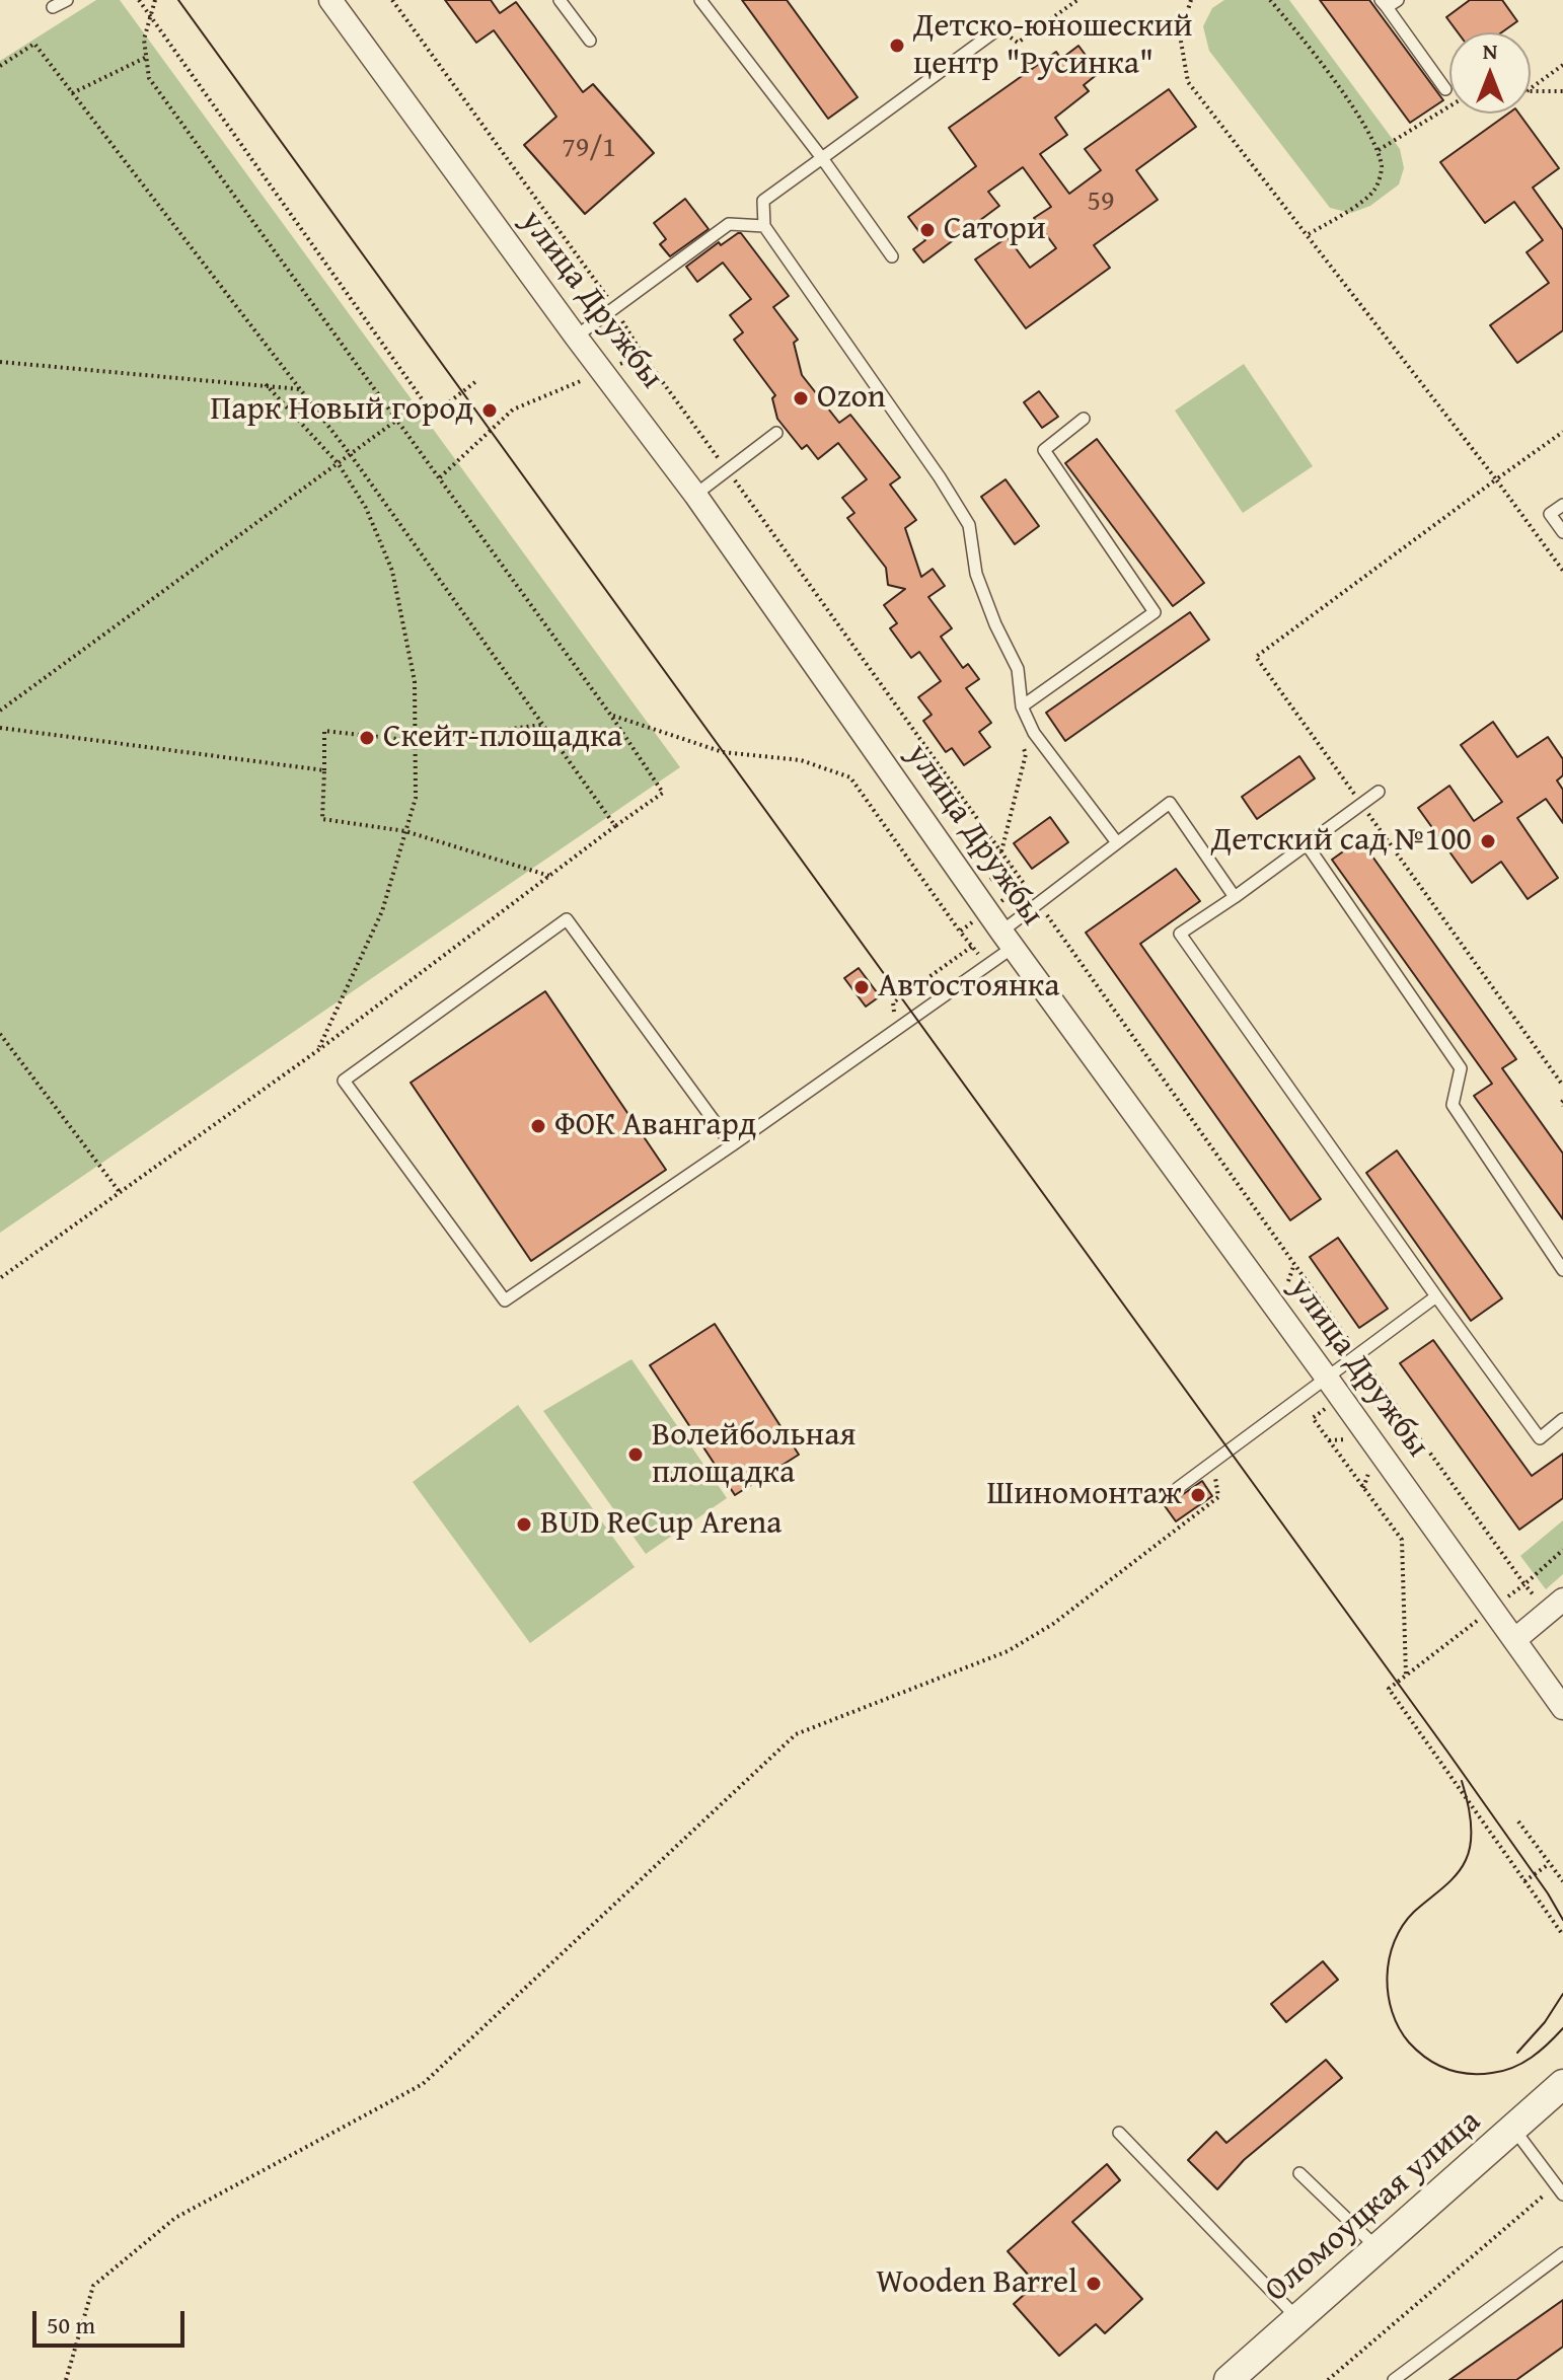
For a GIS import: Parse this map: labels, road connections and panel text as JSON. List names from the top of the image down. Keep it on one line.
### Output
{"streets":{"street":["улица Дружбы","Оломоуцкая улица"]},"places":["Детско-юношеский центр \"Русинка\"","Сатори","Ozon","Парк Новый город","Скейт-площадка","Детский сад №100","Автостоянка","ФОК Авангард","Волейбольная площадка","Шиномонтаж","BUD ReCup Arena","Wooden Barrel"],"house_numbers":["79/1","59"],"scale_bar":"50 m","north":"top"}
